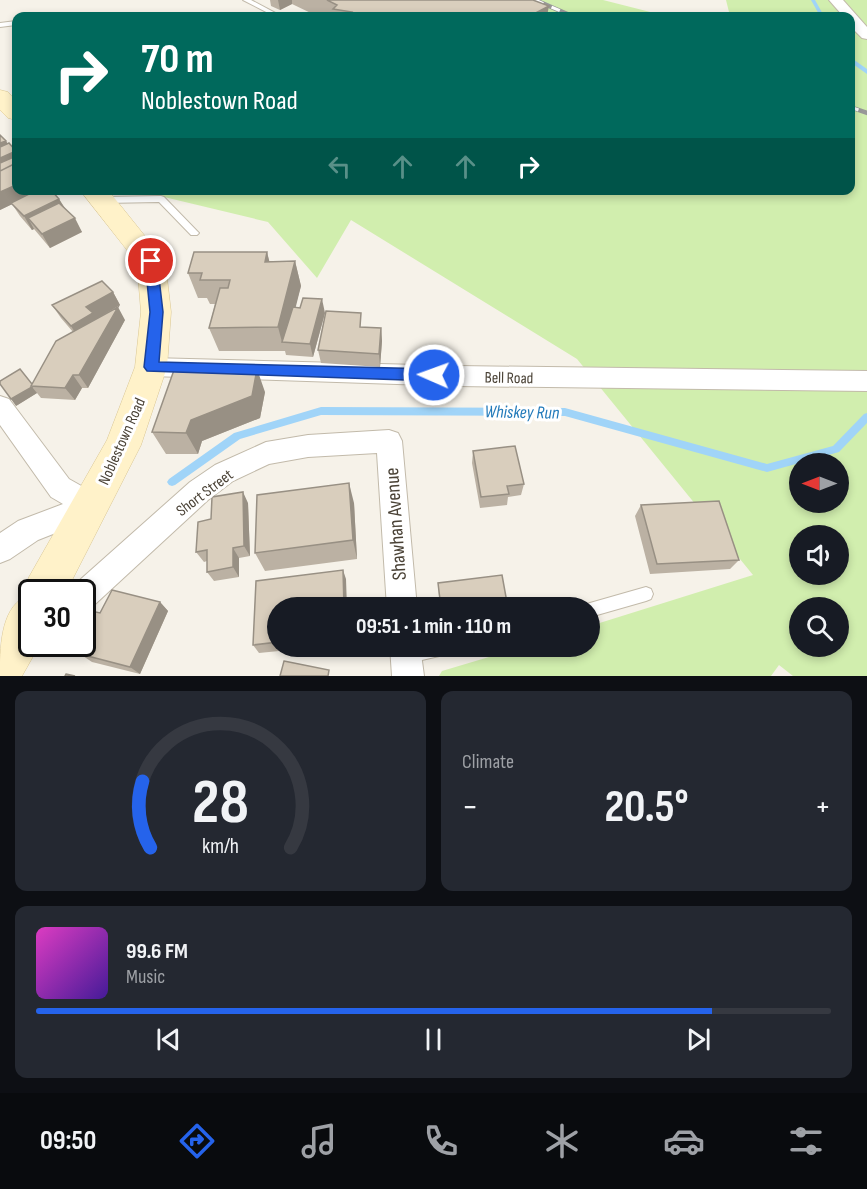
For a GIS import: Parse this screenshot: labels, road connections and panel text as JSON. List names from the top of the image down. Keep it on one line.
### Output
{"streets":{"main road":["Noblestown Road"],"street":["Bell Road","Short Street","Shawhan Avenue"]},"crossings":[["Bell Road","Noblestown Road"],["Short Street","Shawhan Avenue"]],"water":["Whiskey Run"],"north":"left","page":{"turn":["70 m","Noblestown Road"],"limit":"30","trip":"09:51 · 1 min · 110 m","tile":"Climate","heat":["−","20.5°","+"],"song":["99.6 FM","Music"],"tabs":"09:50","gauge":["28","km/h"]}}
